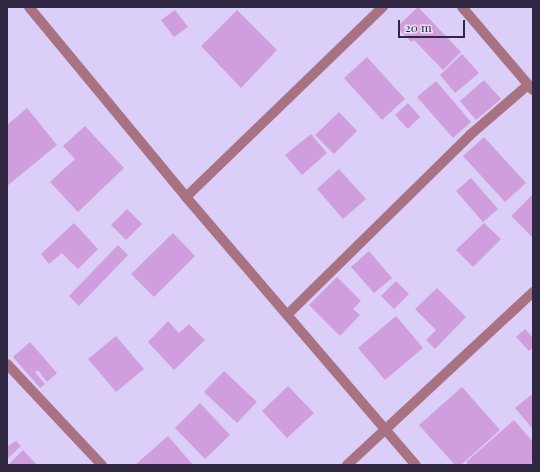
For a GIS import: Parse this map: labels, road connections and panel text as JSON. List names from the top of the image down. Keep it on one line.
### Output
{"scale_bar":"20 m"}
